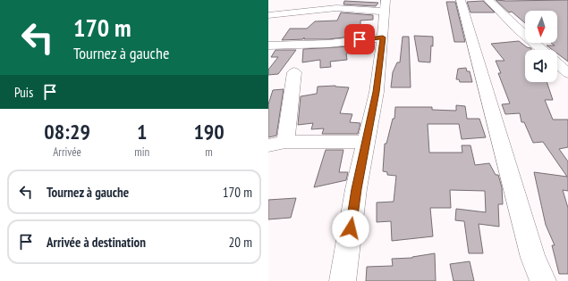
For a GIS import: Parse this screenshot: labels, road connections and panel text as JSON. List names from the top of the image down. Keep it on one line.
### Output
{"north":"bottom","page":{"turn":["170 m","Tournez à gauche"],"then":"Puis","eta":["08:29","Arrivée","1","min","190","m"],"list":[{"name":"Tournez à gauche","value":"170 m"},{"name":"Arrivée à destination","value":"20 m"}]}}
